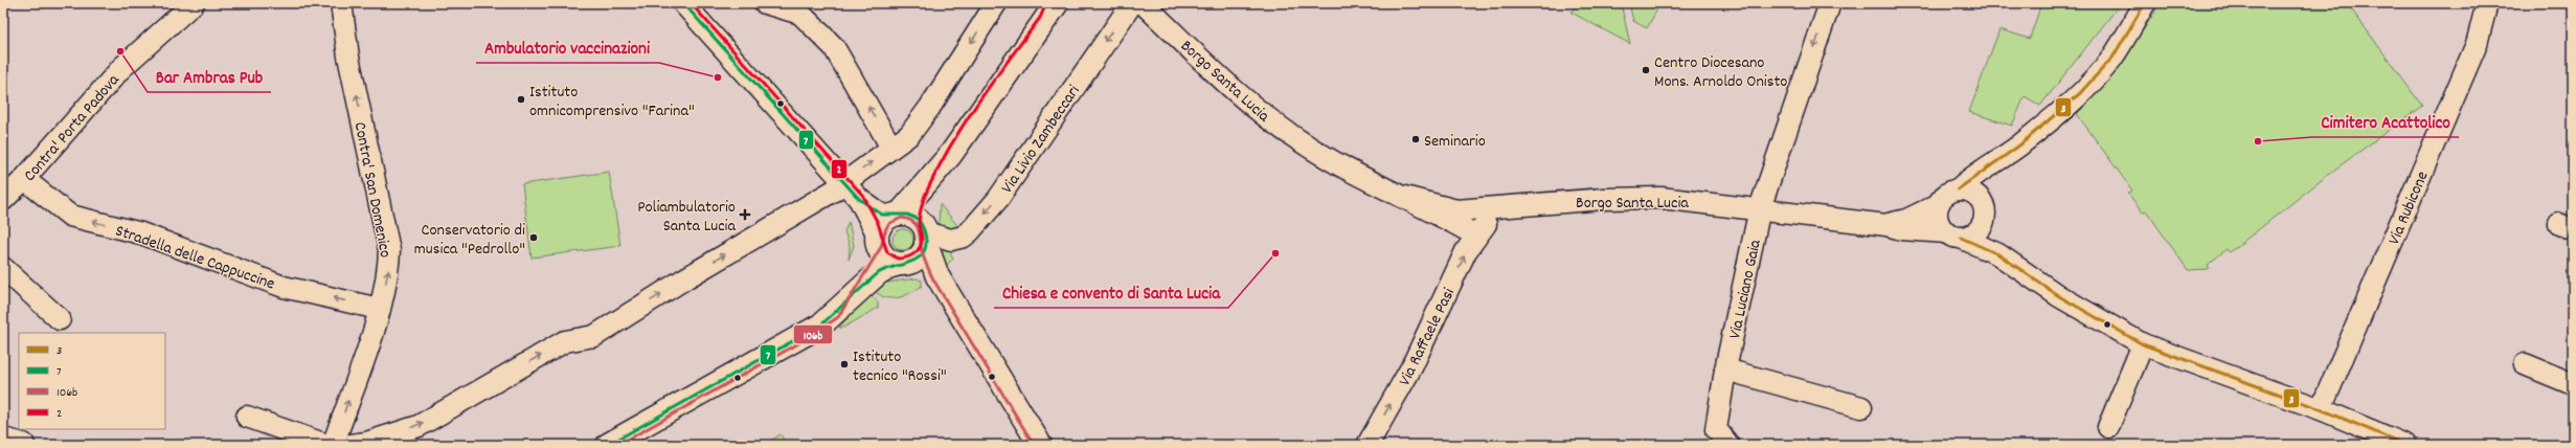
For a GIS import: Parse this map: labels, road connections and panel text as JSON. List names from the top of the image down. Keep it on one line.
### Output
{"streets":{"street":["Borgo Santa Lucia","Contra' Porta Padova","Via Livio Zambeccari","Contra' San Domenico","Via Rubicone","Stradella delle Cappuccine","Via Luciano Gaia","Via Raffaele Pasi"]},"crossings":[["Borgo Santa Lucia","Via Luciano Gaia"],["Borgo Santa Lucia","Via Raffaele Pasi"],["Contra' Porta Padova","Stradella delle Cappuccine"],["Contra' San Domenico","Stradella delle Cappuccine"]],"one_way":["Via Livio Zambeccari","Contra' San Domenico","Via Luciano Gaia","Via Raffaele Pasi"],"places":{"other":["Bar Ambras Pub","Centro Diocesano Mons. Arnoldo Onisto","Ambulatorio vaccinazioni","Istituto omnicomprensivo \"Farina\"","Seminario","Cimitero Acattolico","Conservatorio di musica \"Pedrollo\"","Chiesa e convento di Santa Lucia","Istituto tecnico \"Rossi\""],"health":["Poliambulatorio Santa Lucia"]},"lines":["transit line 3","transit line 7","transit line 2","transit line 106b"],"legend":["3","7","106b","2"]}
